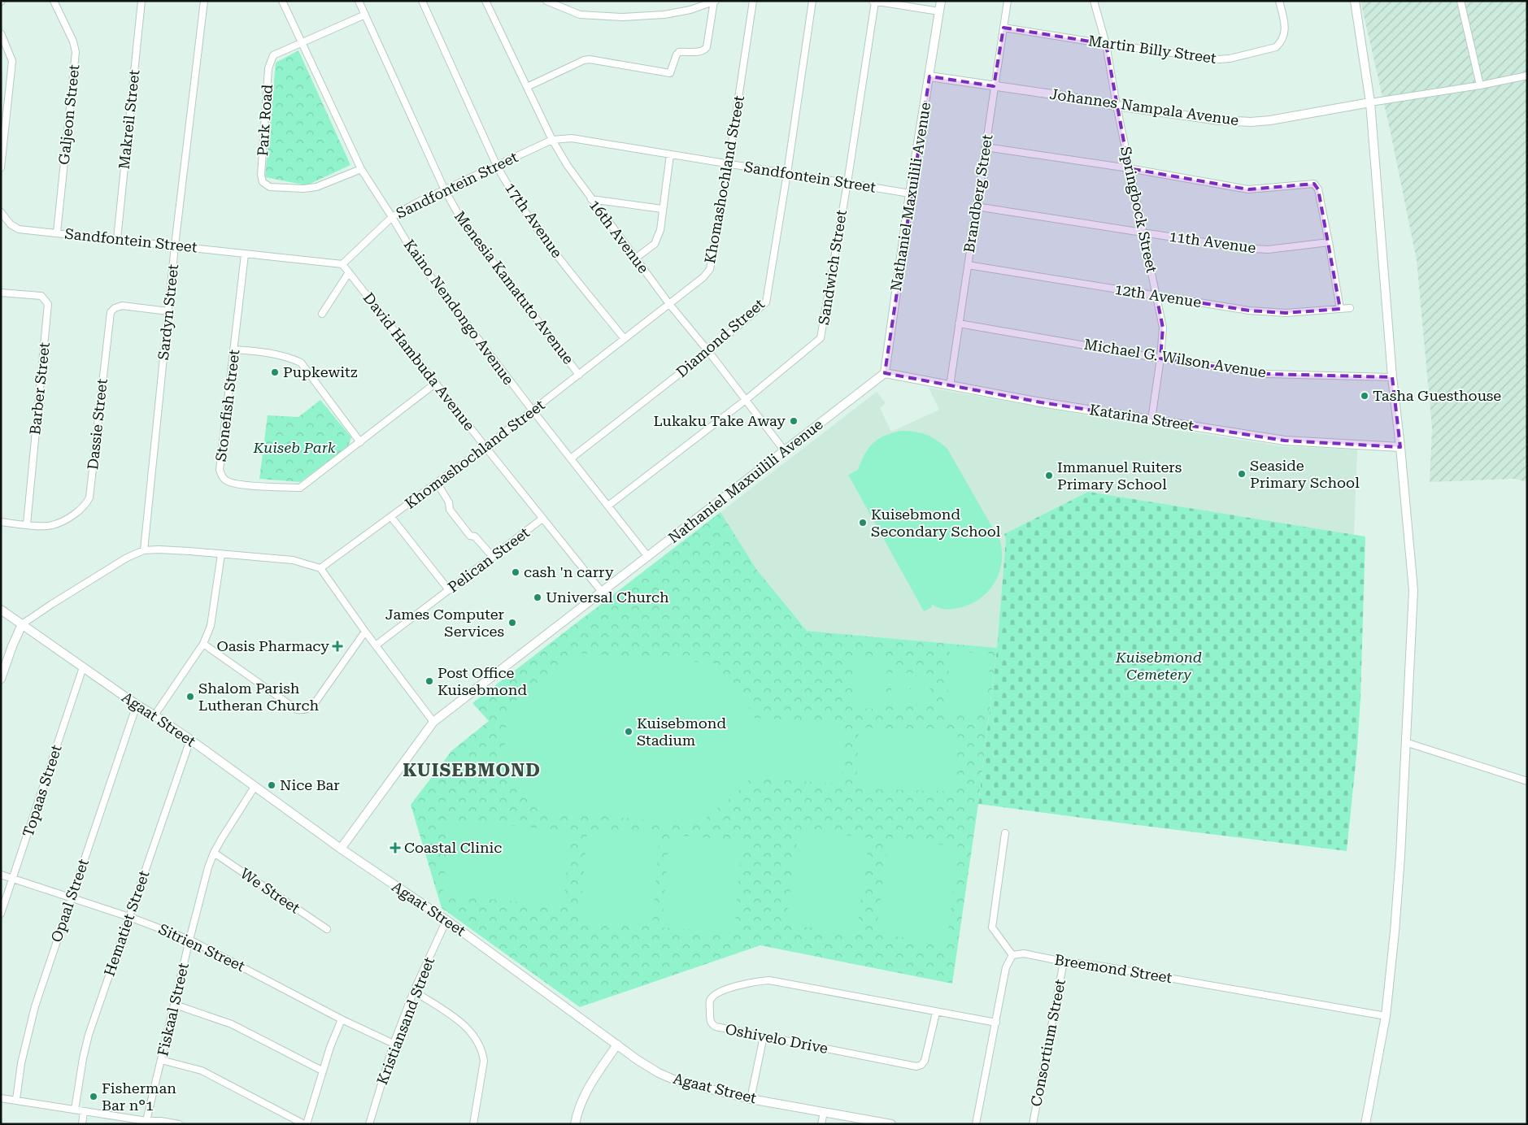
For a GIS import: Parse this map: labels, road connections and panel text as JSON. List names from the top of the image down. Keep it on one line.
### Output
{"streets":{"street":["Martin Billy Street","Johannes Nampala Avenue","Galjeon Street","Makreil Street","Park Road","Sandfontein Street","Khomashochland Street","Brandberg Street","Nathaniel Maxuilili Avenue","Springbock Street","17th Avenue","16th Avenue","11th Avenue","Sandwich Street","Menesia Kamatuto Avenue","12th Avenue","Sardyn Street","Kaino Nendongo Avenue","Diamond Street","Michael G. Wilson Avenue","David Hambuda Avenue","Barber Street","Stonefish Street","Katarina Street","Dassie Street","Pelican Street","Agaat Street","Topaas Street","We Street","Opaal Street","Hematiet Street","Sitrien Street","Breemond Street","Fiskaal Street","Kristiansand Street","Oshivelo Drive","Consortium Street"]},"crossings":[["Martin Billy Street","Brandberg Street"],["Martin Billy Street","Springbock Street"],["Johannes Nampala Avenue","Brandberg Street"],["Johannes Nampala Avenue","Nathaniel Maxuilili Avenue"],["Johannes Nampala Avenue","Springbock Street"],["Galjeon Street","Sandfontein Street"],["Makreil Street","Sandfontein Street"],["Park Road","Menesia Kamatuto Avenue"],["Park Road","Kaino Nendongo Avenue"],["Sandfontein Street","Khomashochland Street"],["Sandfontein Street","Nathaniel Maxuilili Avenue"],["Sandfontein Street","17th Avenue"],["Sandfontein Street","16th Avenue"],["Sandfontein Street","Sandwich Street"],["Sandfontein Street","Menesia Kamatuto Avenue"],["Sandfontein Street","Sardyn Street"],["Sandfontein Street","Kaino Nendongo Avenue"],["Sandfontein Street","Diamond Street"],["Sandfontein Street","David Hambuda Avenue"],["Sandfontein Street","Stonefish Street"],["Khomashochland Street","17th Avenue"],["Khomashochland Street","16th Avenue"],["Khomashochland Street","Menesia Kamatuto Avenue"],["Khomashochland Street","Kaino Nendongo Avenue"],["Khomashochland Street","David Hambuda Avenue"],["Brandberg Street","11th Avenue"],["Brandberg Street","12th Avenue"],["Brandberg Street","Michael G. Wilson Avenue"],["Brandberg Street","Katarina Street"],["Nathaniel Maxuilili Avenue","16th Avenue"],["Nathaniel Maxuilili Avenue","Kaino Nendongo Avenue"],["Nathaniel Maxuilili Avenue","David Hambuda Avenue"],["Nathaniel Maxuilili Avenue","Katarina Street"],["Nathaniel Maxuilili Avenue","Agaat Street"],["Springbock Street","11th Avenue"],["Springbock Street","12th Avenue"],["Springbock Street","Michael G. Wilson Avenue"],["Springbock Street","Katarina Street"],["16th Avenue","Sandwich Street"],["16th Avenue","Diamond Street"],["Sandwich Street","Kaino Nendongo Avenue"],["Sardyn Street","Dassie Street"],["Kaino Nendongo Avenue","Diamond Street"],["David Hambuda Avenue","Stonefish Street"],["David Hambuda Avenue","Pelican Street"],["Barber Street","Dassie Street"],["Agaat Street","Topaas Street"],["Agaat Street","Opaal Street"],["Agaat Street","Hematiet Street"],["Agaat Street","Fiskaal Street"],["Agaat Street","Kristiansand Street"],["Topaas Street","Sitrien Street"],["We Street","Fiskaal Street"],["Opaal Street","Sitrien Street"],["Hematiet Street","Sitrien Street"],["Sitrien Street","Fiskaal Street"],["Sitrien Street","Kristiansand Street"],["Breemond Street","Consortium Street"]],"districts":["KUISEBMOND"],"parks":["Kuiseb Park","Kuisebmond Cemetery"],"places":{"other":["Pupkewitz","Tasha Guesthouse","Lukaku Take Away","Seaside Primary School","Immanuel Ruiters Primary School","Kuisebmond Secondary School","cash 'n carry","Universal Church","James Computer Services","Post Office Kuisebmond","Shalom Parish Lutheran Church","Kuisebmond Stadium","Nice Bar","Fisherman Bar n°1"],"health":["Oasis Pharmacy","Coastal Clinic"]}}
